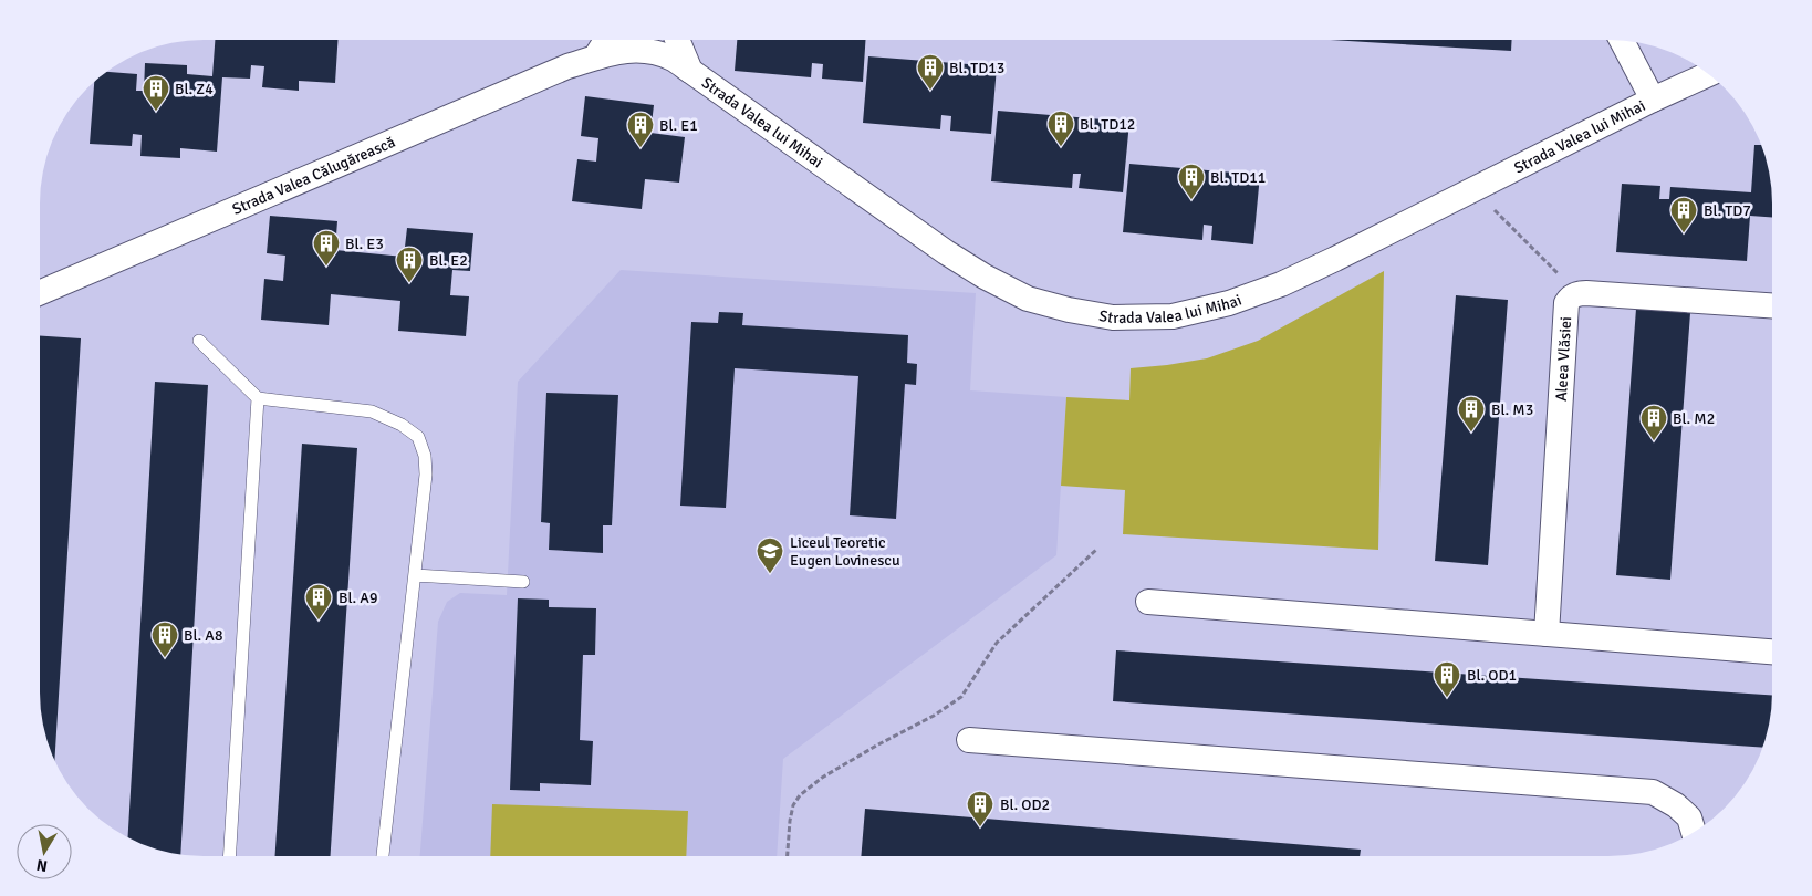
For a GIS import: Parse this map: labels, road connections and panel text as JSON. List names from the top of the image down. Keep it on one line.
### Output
{"streets":{"street":["Strada Valea lui Mihai","Strada Valea Călugărească","Aleea Vlăsiei"]},"crossings":[["Strada Valea lui Mihai","Strada Valea Călugărească"]],"places":{"building":["Bl. TD13","Bl. Z4","Bl. TD12","Bl. E1","Bl. TD11","Bl. TD7","Bl. E3","Bl. E2","Bl. M3","Bl. M2","Bl. A9","Bl. A8","Bl. OD1","Bl. OD2"],"school or university":["Liceul Teoretic Eugen Lovinescu"]},"north":"bottom"}
